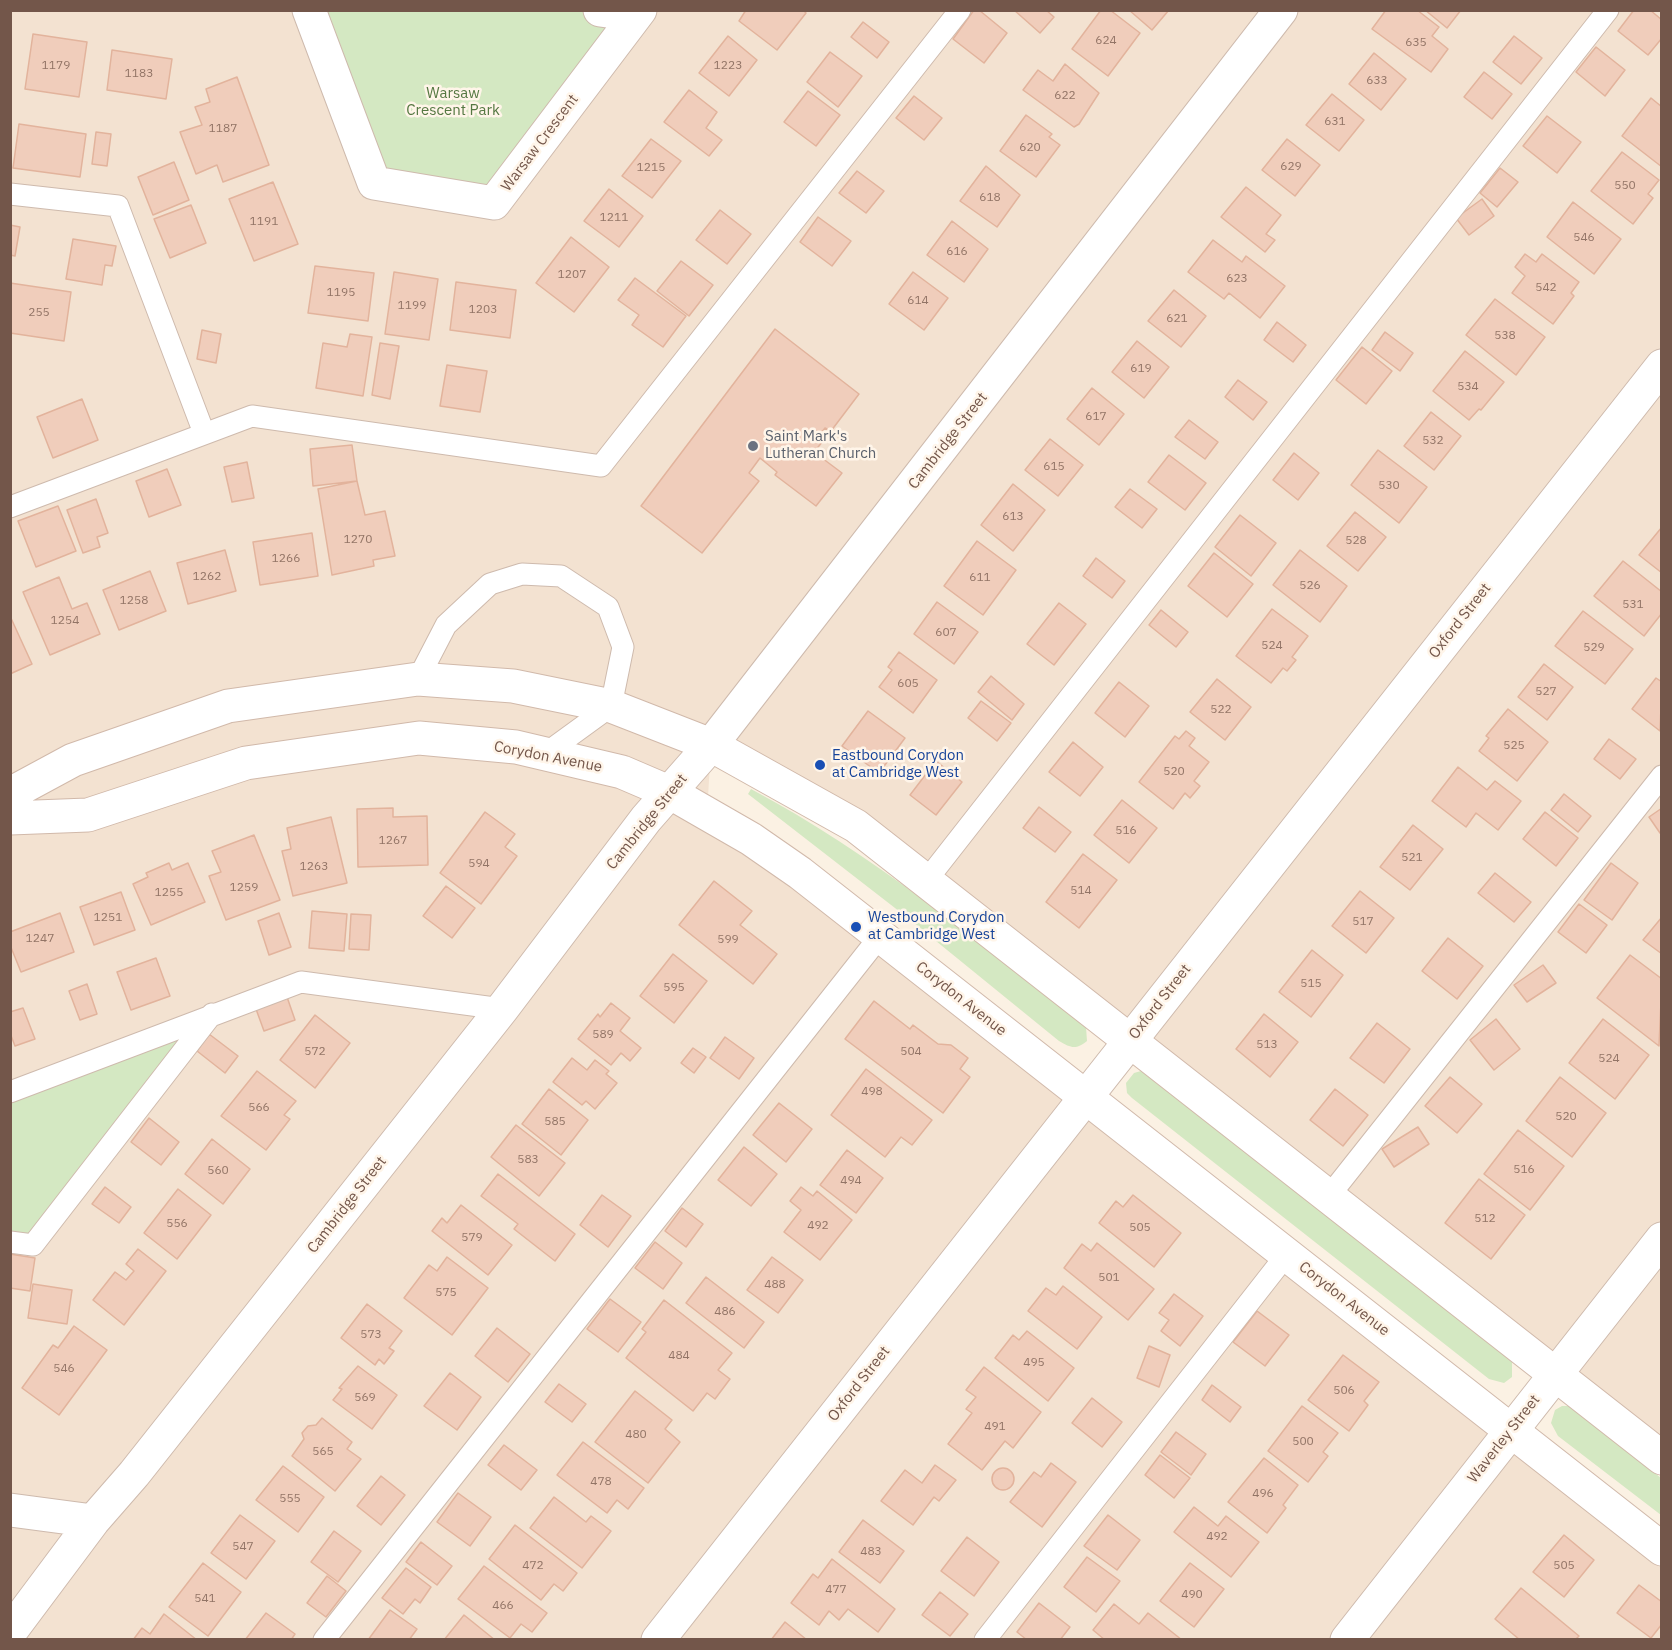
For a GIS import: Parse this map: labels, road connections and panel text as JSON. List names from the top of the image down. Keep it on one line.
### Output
{"streets":{"street":["Warsaw Crescent","Cambridge Street","Oxford Street","Corydon Avenue","Waverley Street"]},"crossings":[["Cambridge Street","Corydon Avenue"],["Oxford Street","Corydon Avenue"],["Corydon Avenue","Waverley Street"]],"parks":["Warsaw Crescent Park"],"places":["Saint Mark's Lutheran Church","Eastbound Corydon at Cambridge West","Westbound Corydon at Cambridge West"],"house_numbers":["624","635","1179","1223","1183","633","622","631","1187","620","629","1215","550","618","1211","1191","546","616","1207","623","542","1195","614","1199","1203","255","621","538","619","534","617","532","615","530","613","1270","528","1266","1262","611","526","1258","531","1254","607","524","529","605","527","522","525","520","516","1267","521","594","1263","1259","514","1255","1251","517","1247","599","515","595","589","513","572","504","524","498","566","520","585","583","516","560","494","512","556","492","505","579","501","488","575","486","573","484","495","546","506","569","491","480","500","565","478","496","555","492","547","483","472","505","477","490","541","466"]}
